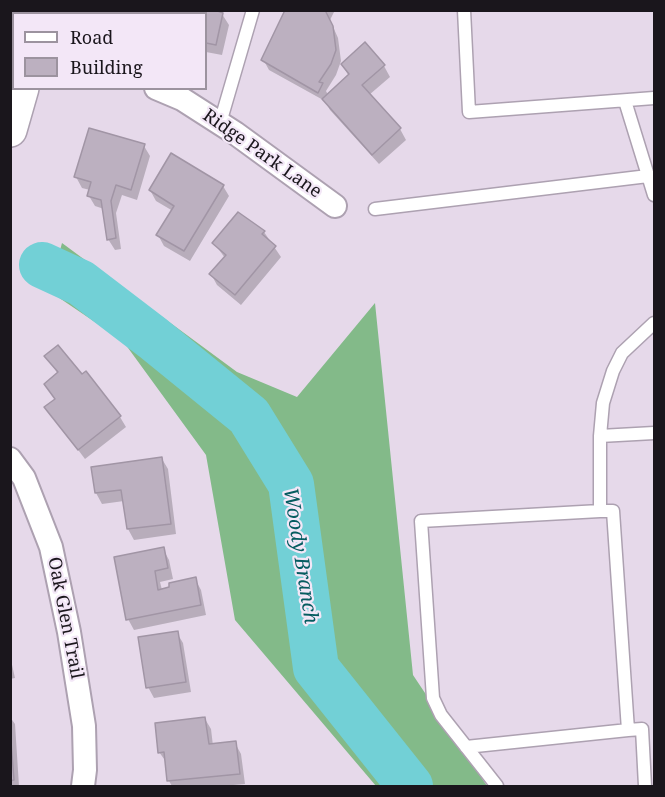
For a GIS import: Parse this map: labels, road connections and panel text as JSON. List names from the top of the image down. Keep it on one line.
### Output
{"streets":{"street":["Ridge Park Lane","Oak Glen Trail"]},"water":["Woody Branch"],"legend":["Road","Building"]}
